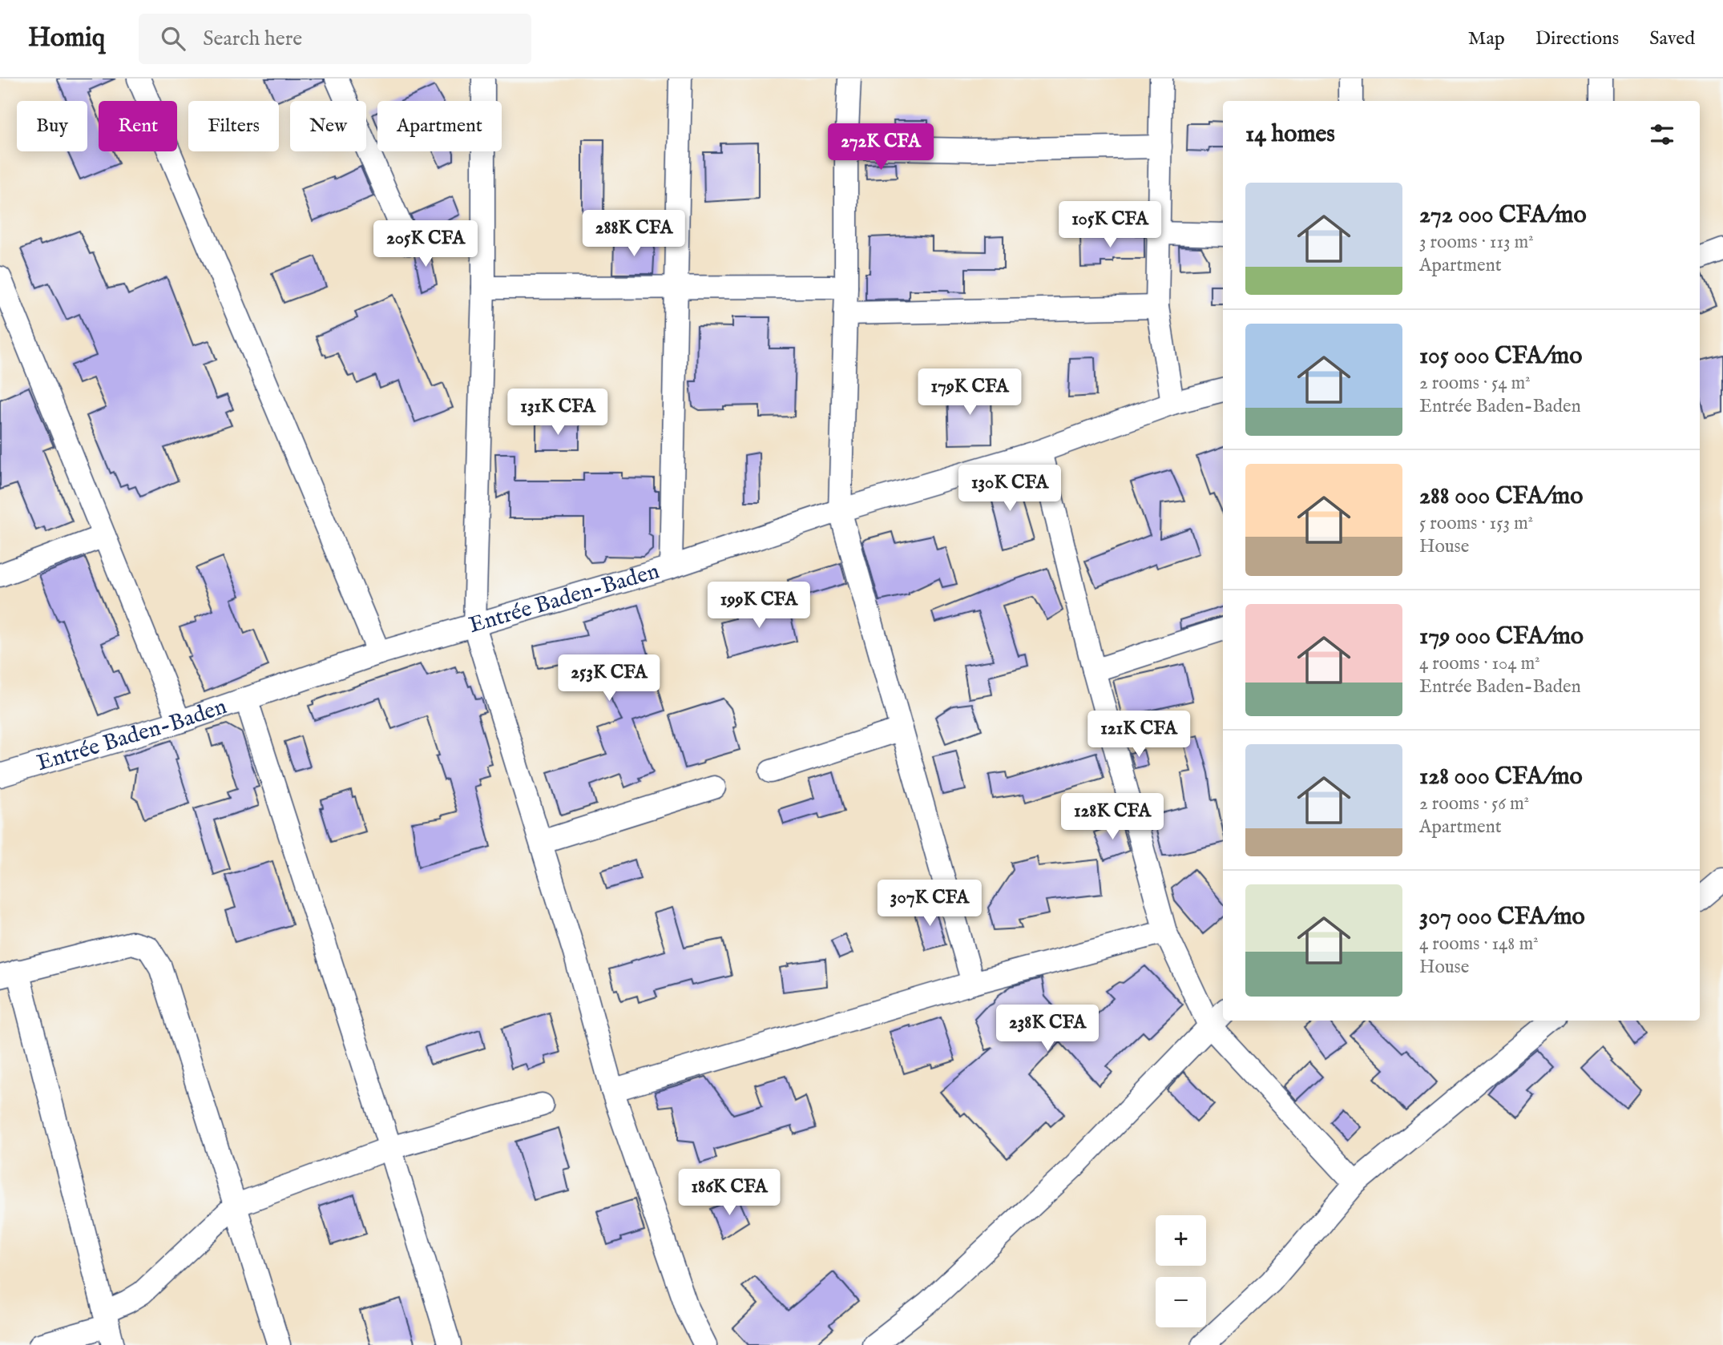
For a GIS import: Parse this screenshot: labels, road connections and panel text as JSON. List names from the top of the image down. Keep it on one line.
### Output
{"streets":{"street":["Entrée Baden-Baden"]},"page":{"header":"Homiq","search":"Search here","nav":["Map","Directions","Saved"],"chip":["Buy","Rent","Filters","New","Apartment"],"heading":"14 homes","price":["272K CFA","105K CFA","288K CFA","205K CFA","179K CFA","131K CFA","130K CFA","199K CFA","253K CFA","121K CFA","128K CFA","307K CFA","238K CFA","186K CFA"],"list":[{"name":"272 000 CFA/mo","note":"3 rooms · 113 m² · Apartment"},{"name":"105 000 CFA/mo","note":"2 rooms · 54 m² · Entrée Baden-Baden"},{"name":"288 000 CFA/mo","note":"5 rooms · 153 m² · House"},{"name":"179 000 CFA/mo","note":"4 rooms · 104 m² · Entrée Baden-Baden"},{"name":"128 000 CFA/mo","note":"2 rooms · 56 m² · Apartment"},{"name":"307 000 CFA/mo","note":"4 rooms · 148 m² · House"}],"map_buttons":["+","−"]}}
